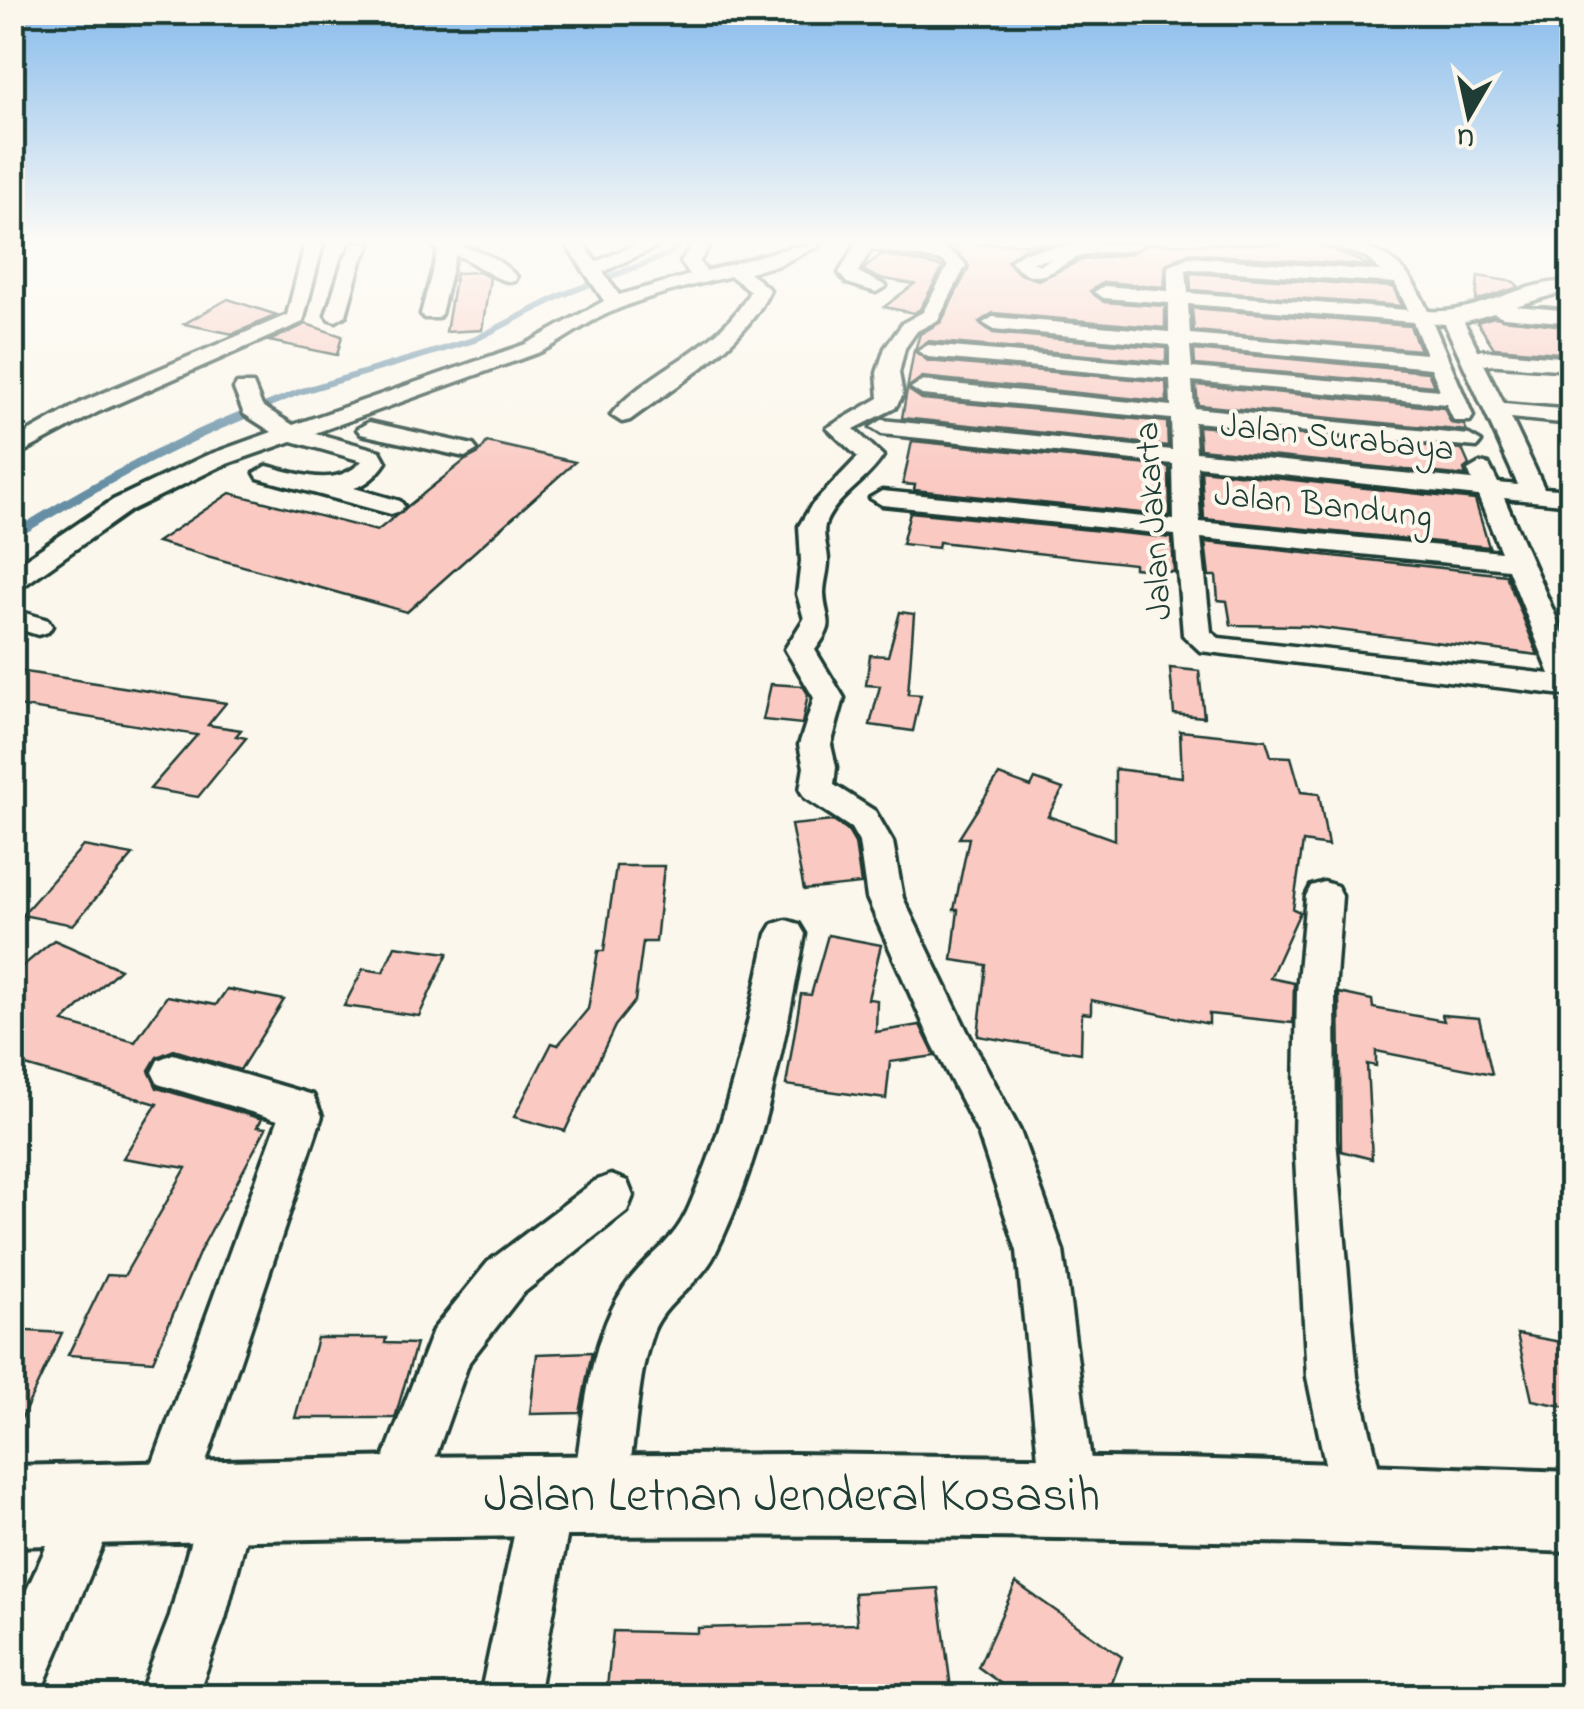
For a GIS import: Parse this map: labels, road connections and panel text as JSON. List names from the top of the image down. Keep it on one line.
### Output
{"streets":{"highway":["Jalan Letnan Jenderal Kosasih"],"street":["Jalan Surabaya","Jalan Bandung","Jalan Jakarta"]},"crossings":[["Jalan Surabaya","Jalan Jakarta"],["Jalan Bandung","Jalan Jakarta"]],"north":"bottom"}
